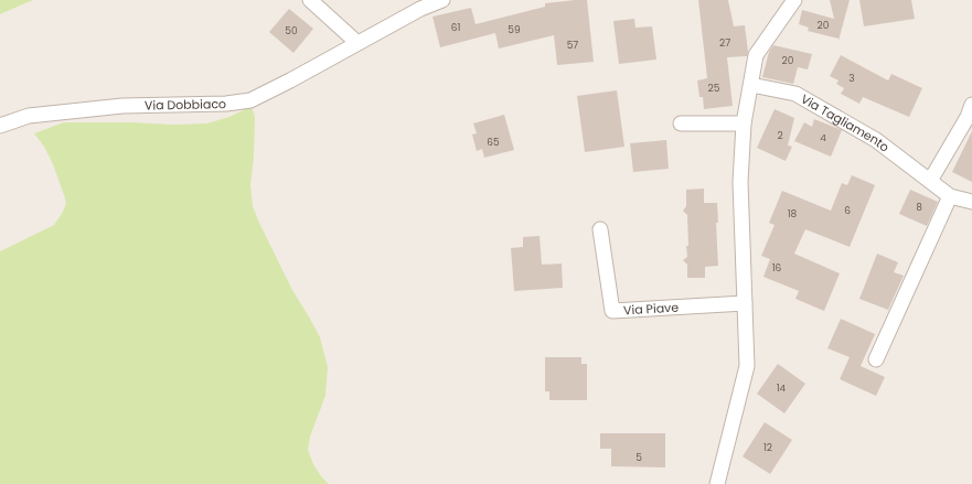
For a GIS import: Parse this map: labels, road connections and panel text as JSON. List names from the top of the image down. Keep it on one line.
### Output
{"streets":{"street":["Via Dobbiaco","Via Tagliamento","Via Piave"]},"house_numbers":["20","61","59","50","27","57","20","3","25","2","4","65","8","6","18","16","14","12","5"]}
